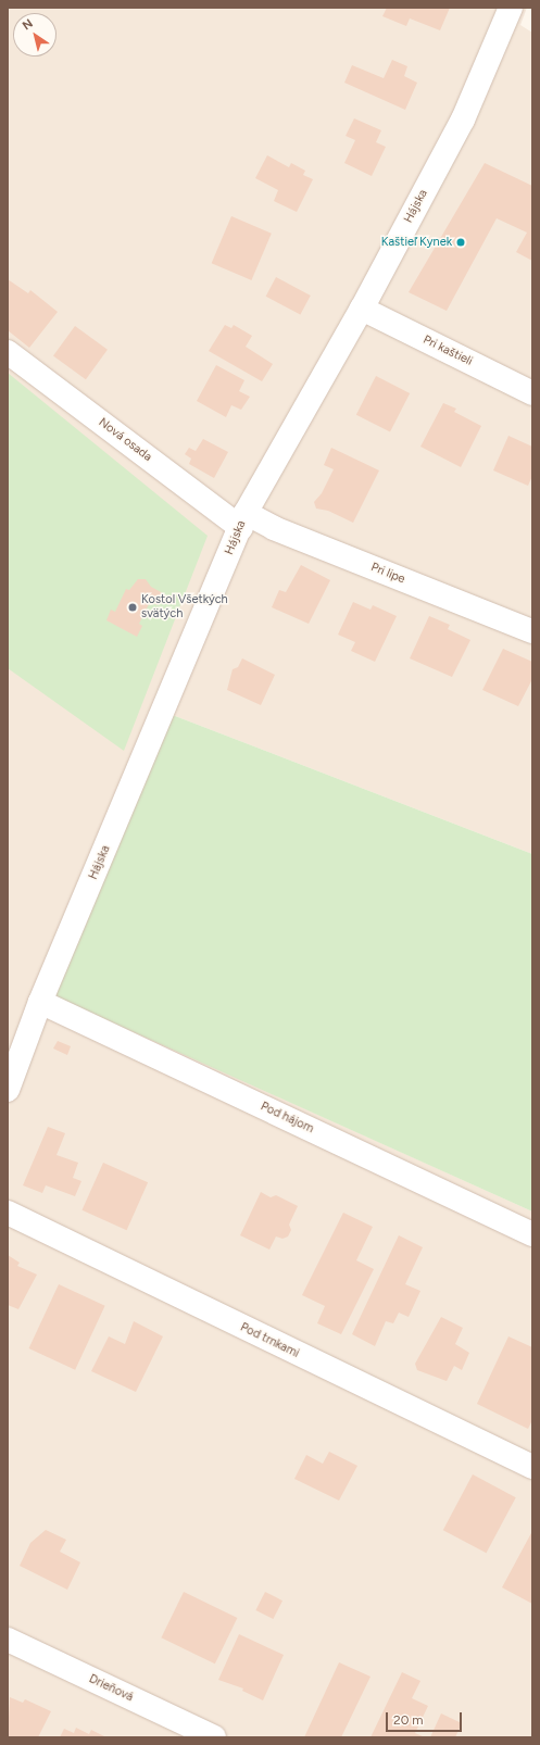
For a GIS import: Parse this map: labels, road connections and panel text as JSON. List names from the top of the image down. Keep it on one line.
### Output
{"streets":{"street":["Hájska","Pri kaštieli","Nová osada","Pri lipe","Pod hájom","Pod trnkami","Drieňová"]},"crossings":[["Hájska","Pri kaštieli"],["Hájska","Nová osada"],["Hájska","Pri lipe"],["Hájska","Pod hájom"],["Nová osada","Pri lipe"]],"places":["Kaštieľ Kynek","Kostol Všetkých svätých"],"scale_bar":"20 m","north":"top left"}
